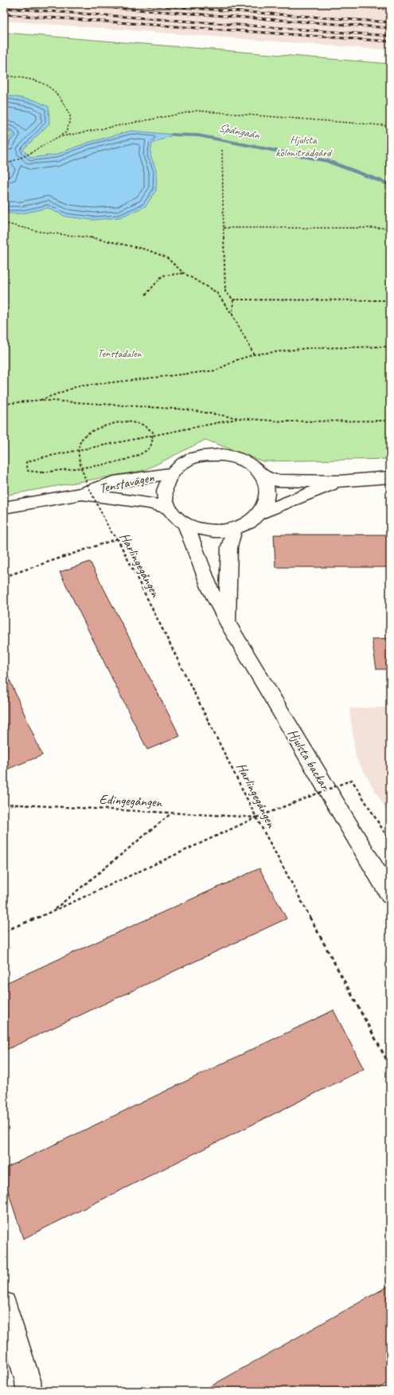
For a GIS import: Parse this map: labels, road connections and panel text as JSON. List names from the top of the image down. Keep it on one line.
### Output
{"streets":{"street":["Tenstavägen","Hjulsta backar"],"path":["Harlingegången","Edingegången"]},"crossings":[["Tenstavägen","Hjulsta backar"],["Harlingegången","Edingegången"]],"water":["Spångaån"],"parks":["Hjulsta koloniträdgård","Tenstadalen"]}
